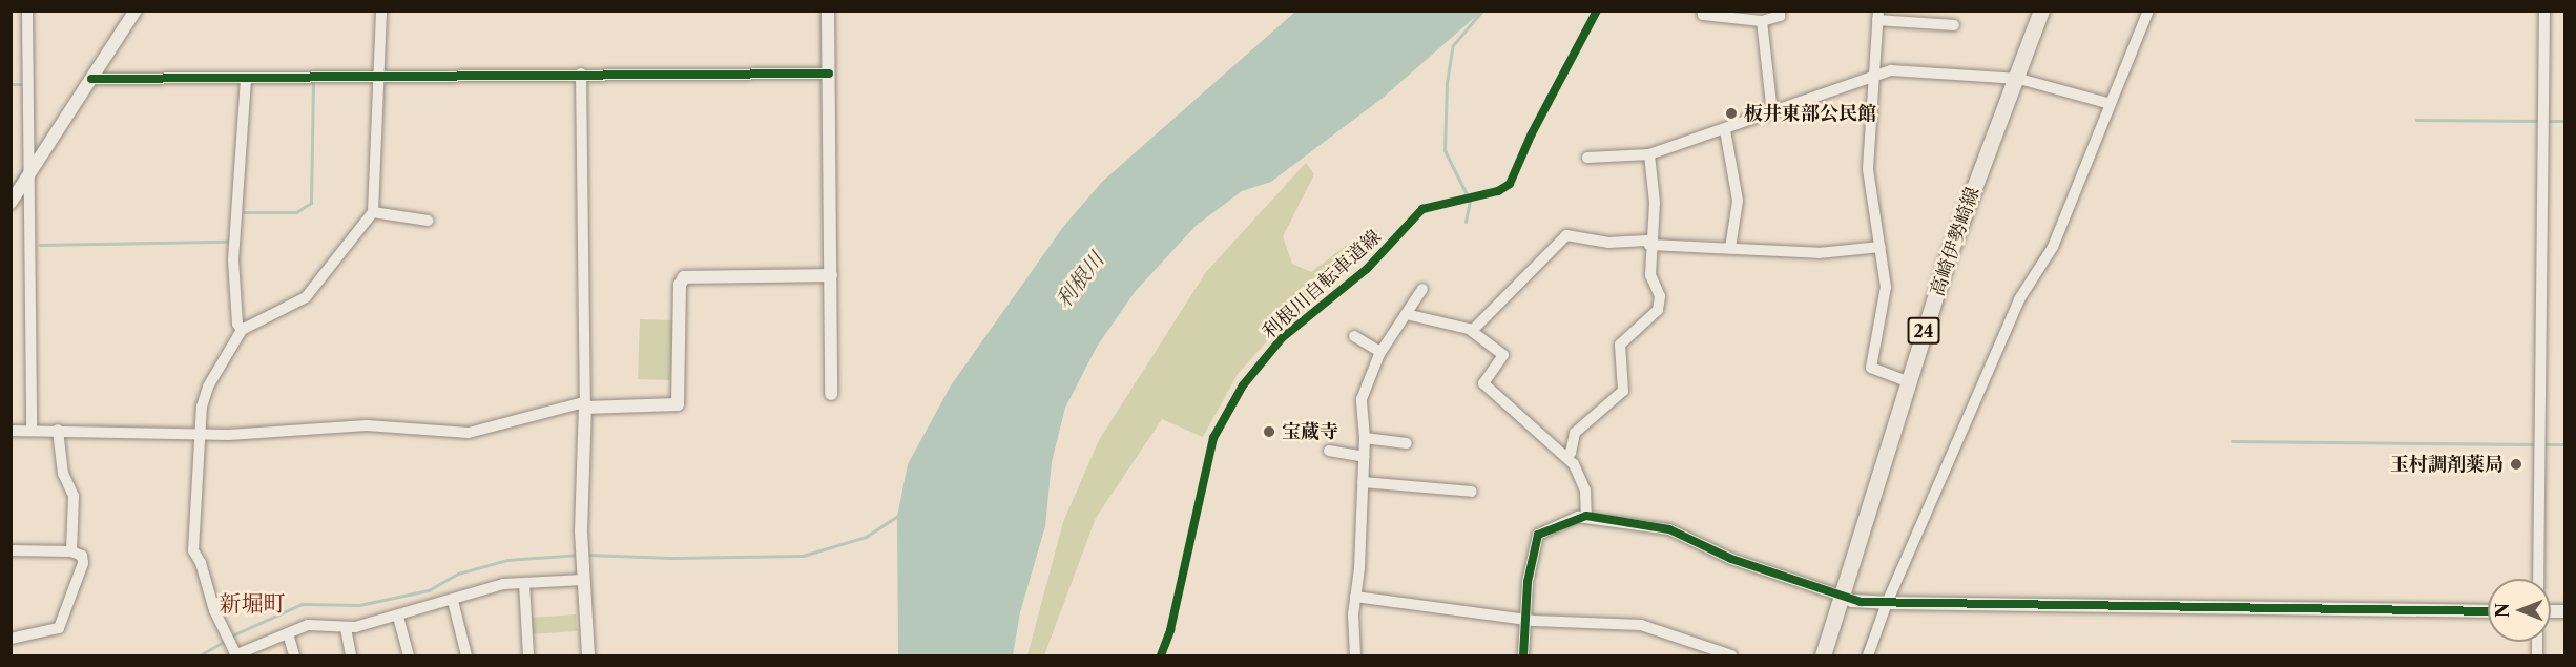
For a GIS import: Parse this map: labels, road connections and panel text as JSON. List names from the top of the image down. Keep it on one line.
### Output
{"streets":{"main road":["高崎伊勢崎線","24"],"cycle path":["利根川自転車道線"]},"districts":["新堀町"],"water":["利根川"],"places":["板井東部公民館","宝蔵寺","玉村調剤薬局"],"north":"left"}
